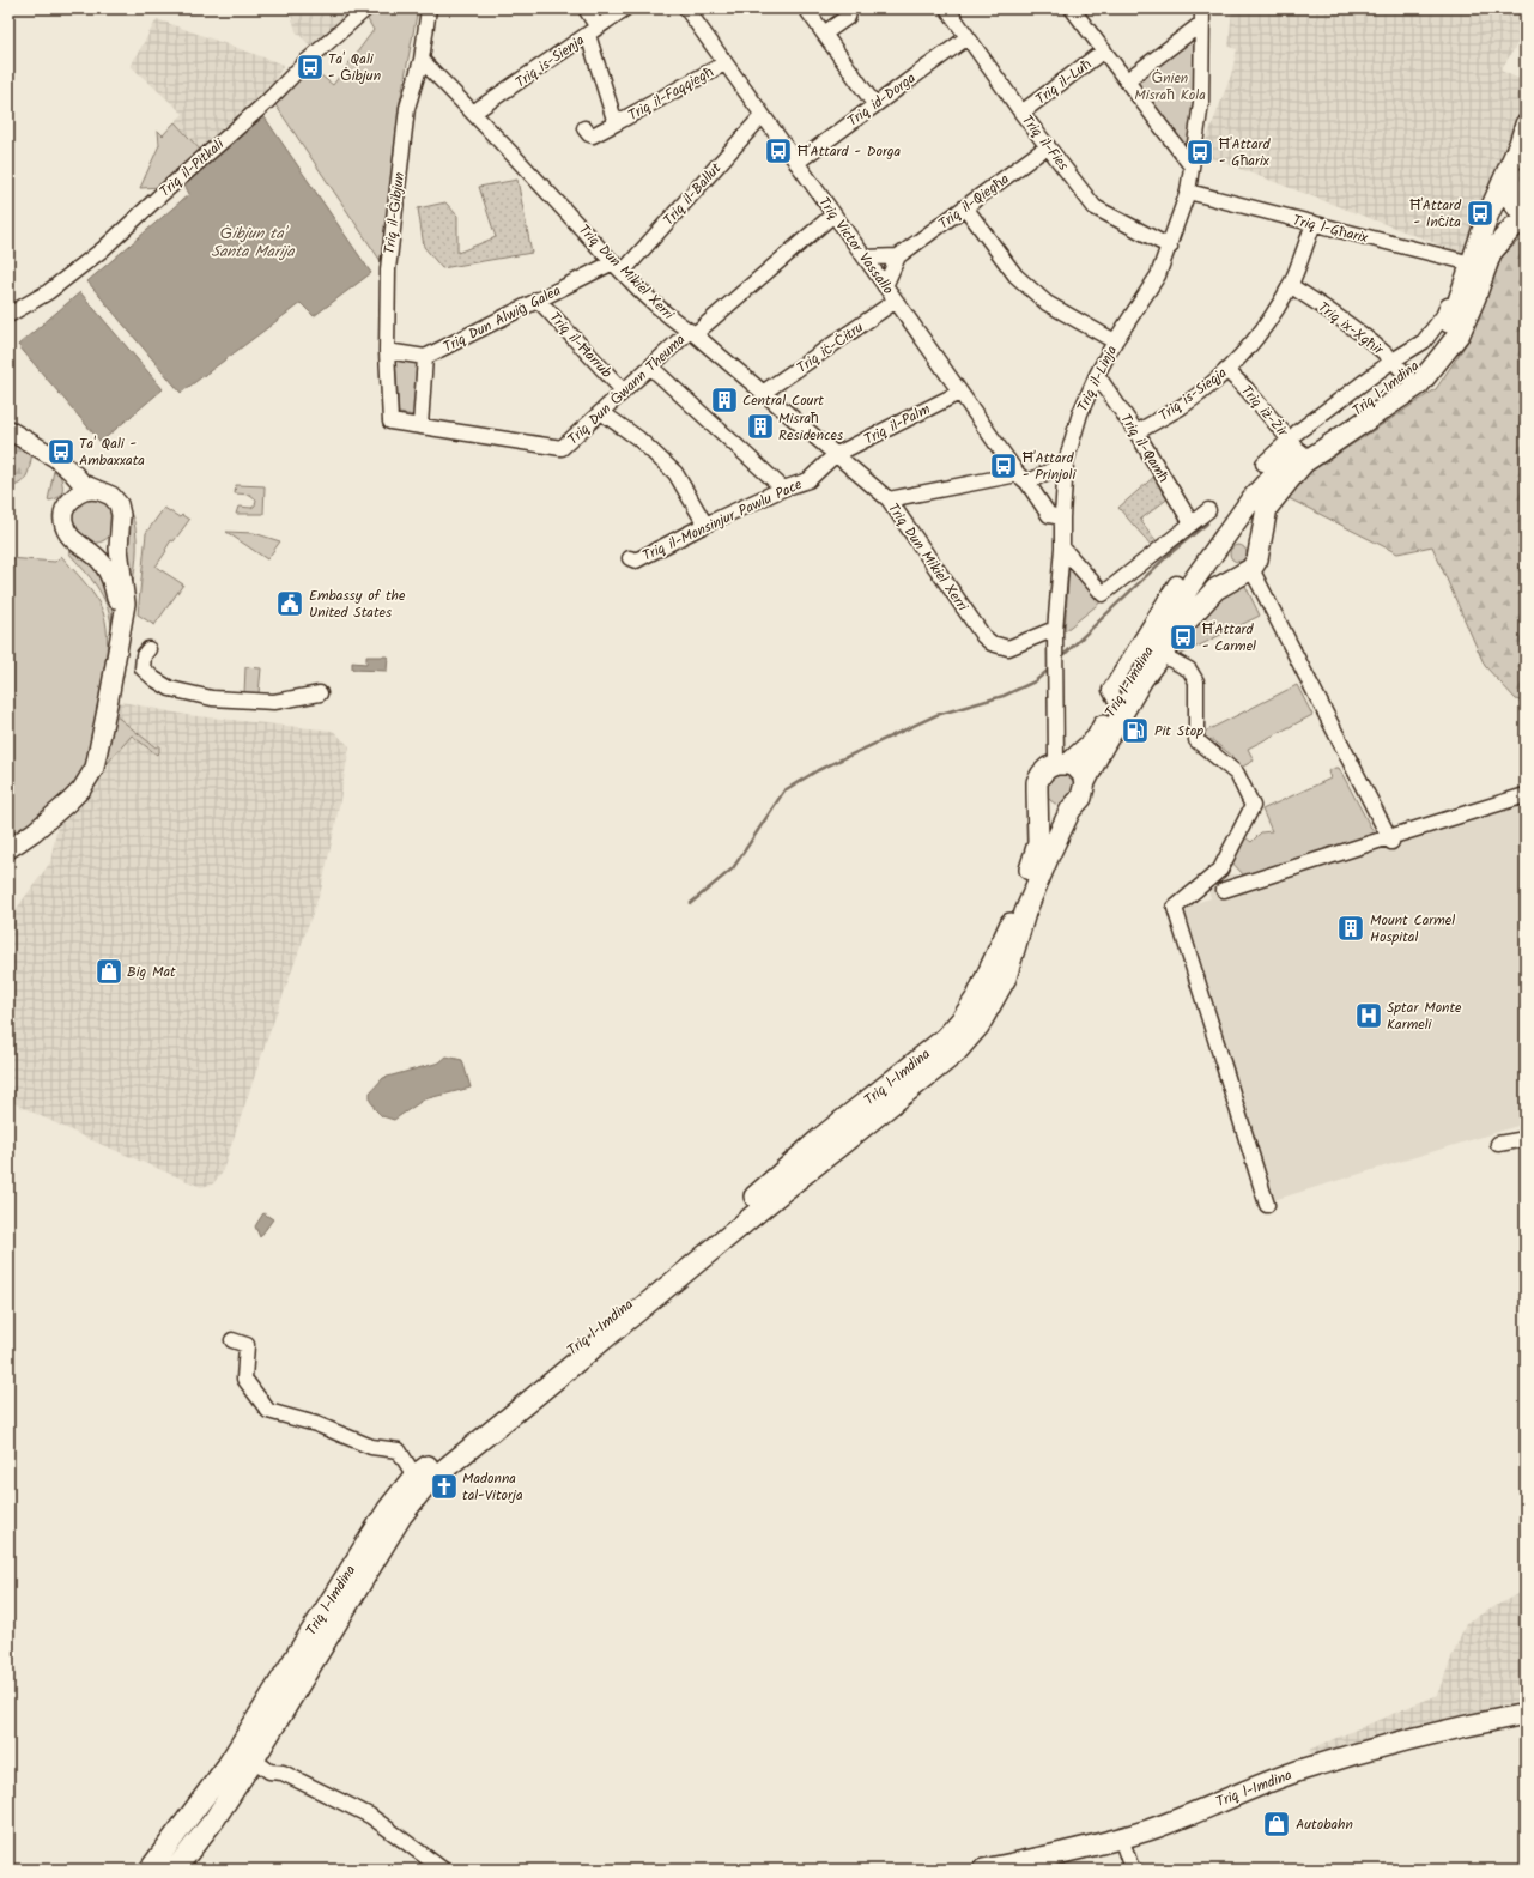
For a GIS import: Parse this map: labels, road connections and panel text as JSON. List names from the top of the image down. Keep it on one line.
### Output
{"streets":{"highway":["Triq l-Imdina"],"street":["Triq is-Sienja","Triq il-Luħ","Triq il-Faqqiegħ","Triq id-Dorga","Triq il-Fies","Triq il-Pitkali","Triq il-Ballut","Triq il-Qiegħa","Triq il-Ġibjun","Triq l-Għarix","Triq Victor Vassallo","Triq Dun Mikiel Xerri","Triq Dun Alwiġ Galea","Triq ix-Xgħir","Triq il-Ħarrub","Triq iċ-Ċitru","Triq il-Linja","Triq Dun Ġwann Theuma","Triq is-Sieqja","Triq iż-Żir","Triq il-Palm","Triq il-Qamħ","Triq il-Monsinjur Pawlu Pace"]},"crossings":[["Triq is-Sienja","Triq il-Faqqiegħ"],["Triq is-Sienja","Triq Dun Mikiel Xerri"],["Triq il-Luħ","Triq il-Fies"],["Triq il-Faqqiegħ","Triq Victor Vassallo"],["Triq id-Dorga","Triq il-Fies"],["Triq id-Dorga","Triq Victor Vassallo"],["Triq il-Fies","Triq il-Qiegħa"],["Triq il-Fies","Triq il-Linja"],["Triq il-Ballut","Triq Victor Vassallo"],["Triq il-Ballut","Triq Dun Mikiel Xerri"],["Triq il-Ballut","Triq Dun Alwiġ Galea"],["Triq il-Ġibjun","Triq Dun Mikiel Xerri"],["Triq il-Ġibjun","Triq Dun Alwiġ Galea"],["Triq il-Ġibjun","Triq Dun Ġwann Theuma"],["Triq l-Għarix","Triq il-Linja"],["Triq l-Għarix","Triq l-Imdina"],["Triq l-Għarix","Triq is-Sieqja"],["Triq Victor Vassallo","Triq iċ-Ċitru"],["Triq Victor Vassallo","Triq il-Linja"],["Triq Victor Vassallo","Triq Dun Ġwann Theuma"],["Triq Victor Vassallo","Triq il-Palm"],["Triq Dun Mikiel Xerri","Triq Dun Alwiġ Galea"],["Triq Dun Mikiel Xerri","Triq iċ-Ċitru"],["Triq Dun Mikiel Xerri","Triq il-Linja"],["Triq Dun Mikiel Xerri","Triq Dun Ġwann Theuma"],["Triq Dun Mikiel Xerri","Triq il-Palm"],["Triq Dun Mikiel Xerri","Triq il-Monsinjur Pawlu Pace"],["Triq Dun Alwiġ Galea","Triq il-Ħarrub"],["Triq ix-Xgħir","Triq l-Imdina"],["Triq ix-Xgħir","Triq is-Sieqja"],["Triq il-Ħarrub","Triq Dun Ġwann Theuma"],["Triq il-Linja","Triq l-Imdina"],["Triq il-Linja","Triq il-Qamħ"],["Triq l-Imdina","Triq iż-Żir"],["Triq is-Sieqja","Triq iż-Żir"],["Triq is-Sieqja","Triq il-Qamħ"],["Triq il-Palm","Triq il-Monsinjur Pawlu Pace"]],"water":["Ġibjun ta' Santa Marija"],"parks":["Ġnien Misraħ Kola"],"places":{"bus stop":["Ta' Qali - Ġibjun","Ħ'Attard - Dorga","Ħ'Attard - Għarix","Ħ'Attard - Inċita","Ta' Qali - Ambaxxata","Ħ'Attard - Prinjoli","Ħ'Attard - Carmel"],"building":["Central Court","Misraħ Residences","Mount Carmel Hospital"],"public building":["Embassy of the United States"],"fuel station":["Pit Stop"],"shop":["Big Mat","Autobahn"],"hospital":["Sptar Monte Karmeli"],"church":["Madonna tal-Vitorja"]}}
